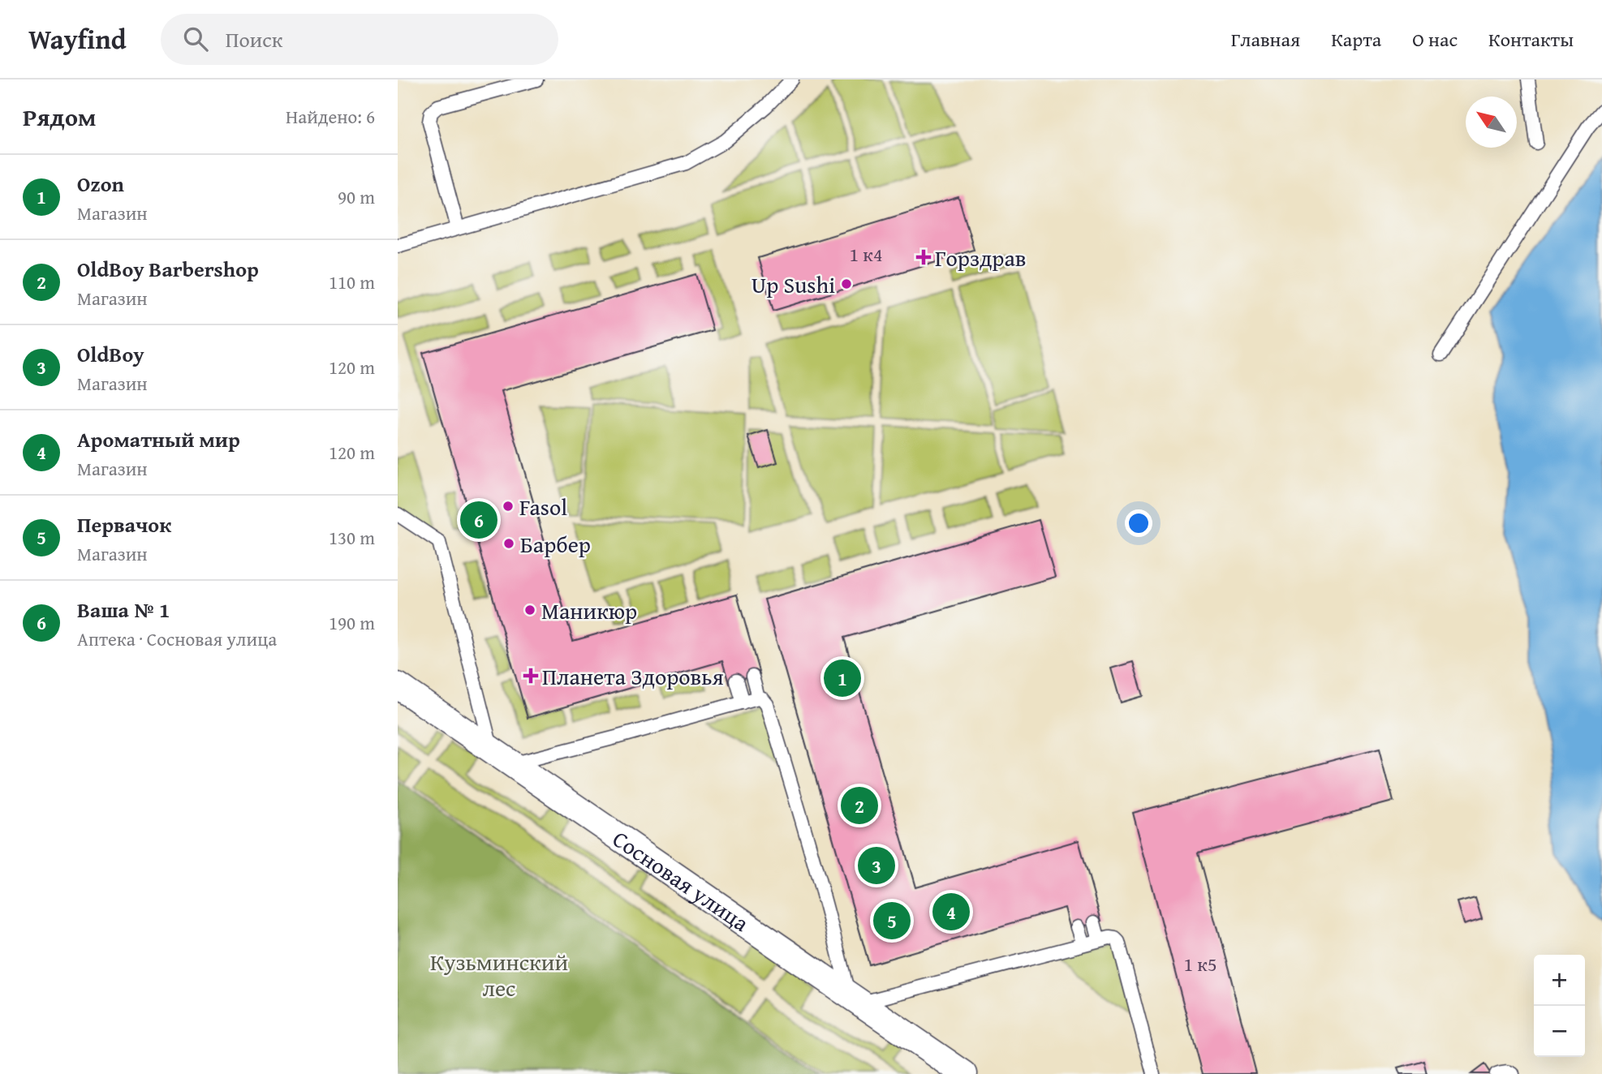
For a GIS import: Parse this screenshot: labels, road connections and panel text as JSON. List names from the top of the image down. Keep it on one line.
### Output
{"streets":{"street":["Сосновая улица"]},"parks":["Кузьминский лес"],"places":{"health":["Горздрав","Планета Здоровья"],"other":["Up Sushi","Fasol","Барбер","Маникюр"]},"house_numbers":["1 к4","1 к5"],"north":"top left","page":{"header":"Wayfind","search":"Поиск","nav":["Главная","Карта","О нас","Контакты"],"heading":["Рядом","Найдено: 6"],"list":[{"mark":"1","name":"Ozon","note":"Магазин","value":"90 m"},{"mark":"2","name":"OldBoy Barbershop","note":"Магазин","value":"110 m"},{"mark":"3","name":"OldBoy","note":"Магазин","value":"120 m"},{"mark":"4","name":"Ароматный мир","note":"Магазин","value":"120 m"},{"mark":"5","name":"Первачок","note":"Магазин","value":"130 m"},{"mark":"6","name":"Ваша № 1","note":"Аптека · Сосновая улица","value":"190 m"}],"pins":["6","1","2","3","4","5"],"map_buttons":["+","−"]}}
